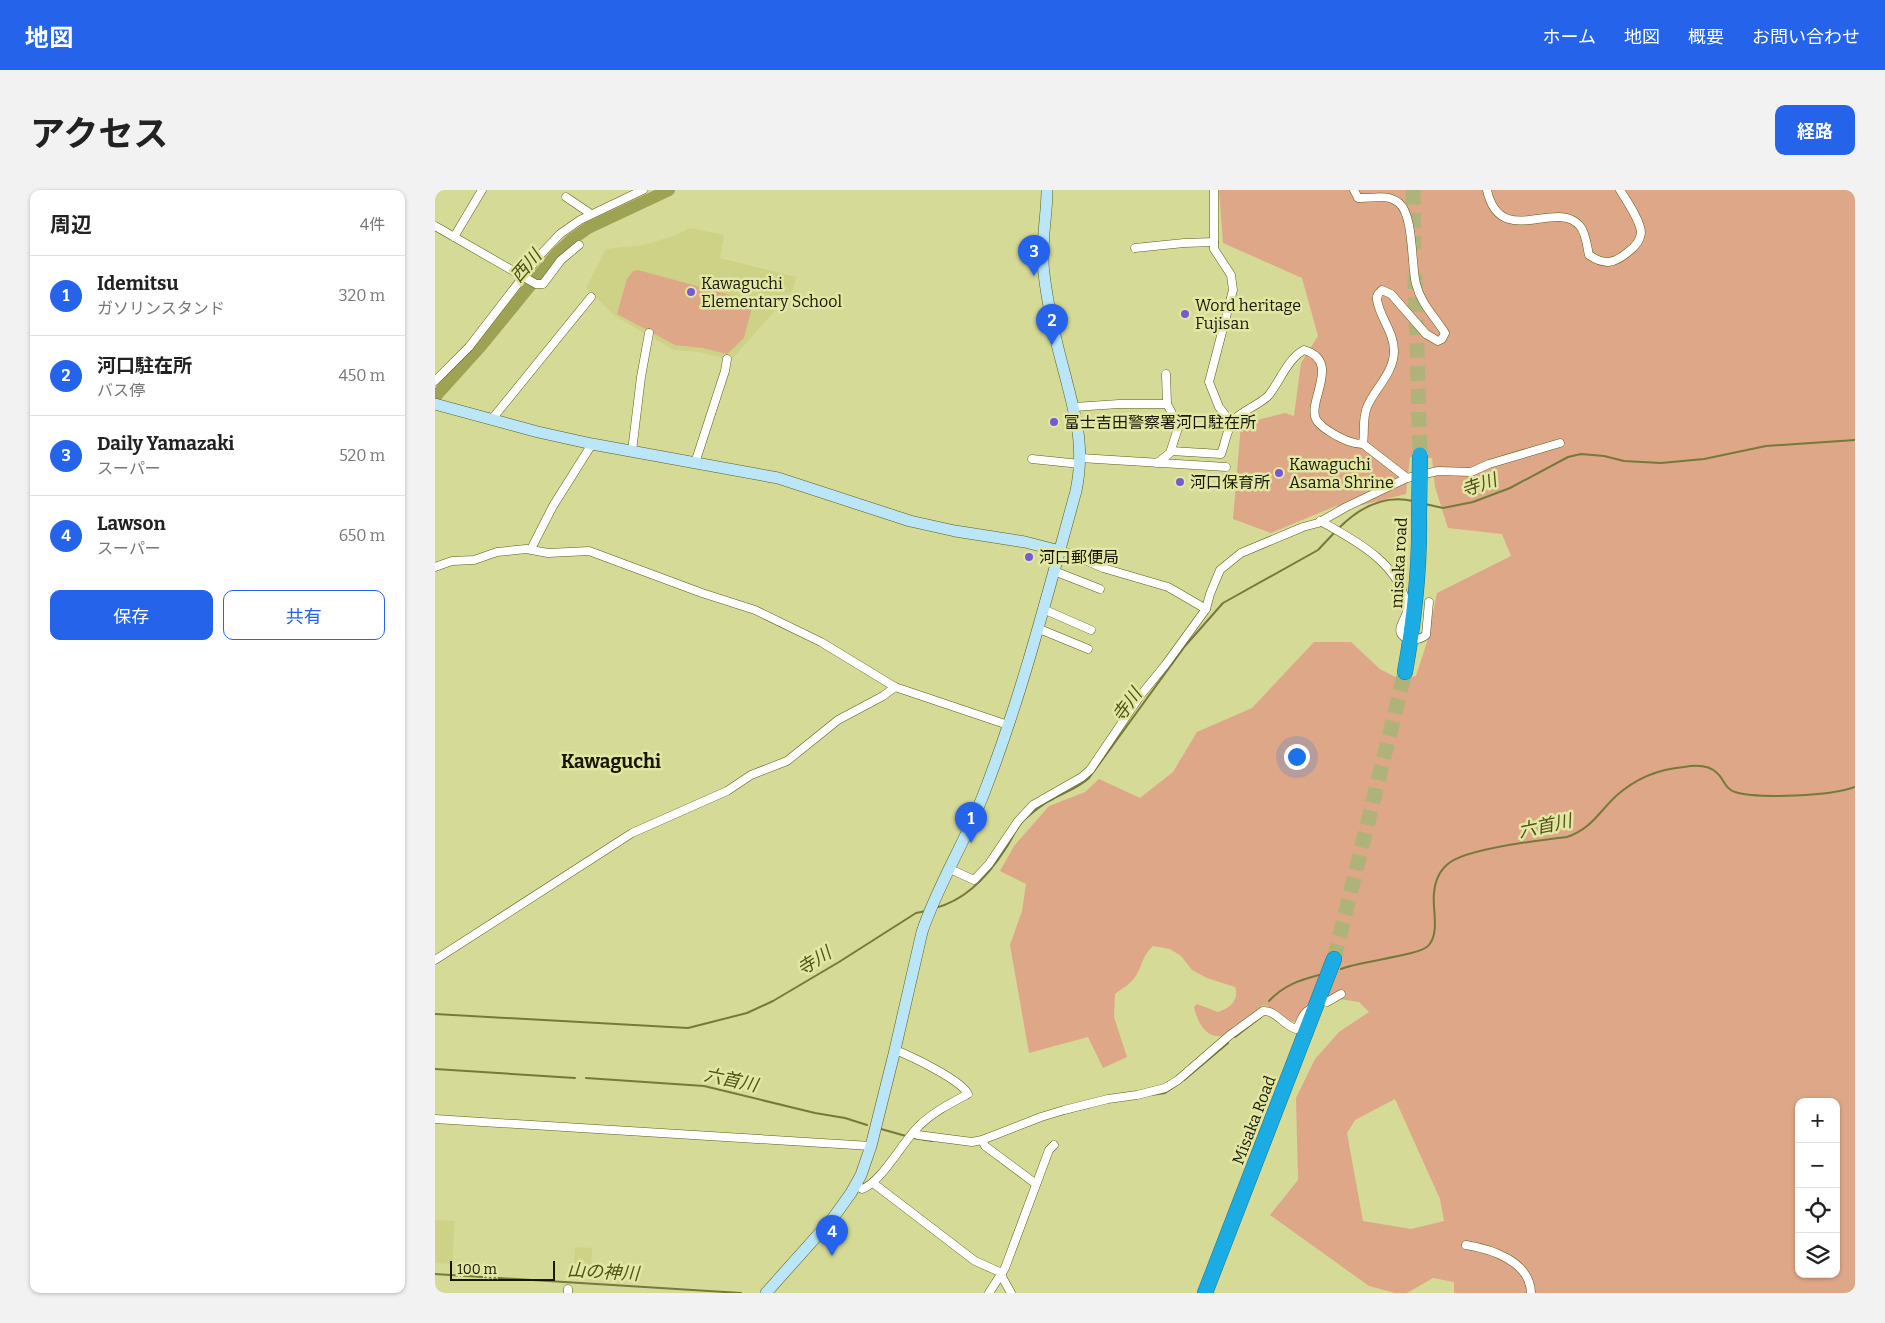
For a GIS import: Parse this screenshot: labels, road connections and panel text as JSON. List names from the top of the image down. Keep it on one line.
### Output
{"streets":{"highway":["misaka road","Misaka Road"]},"districts":["Kawaguchi"],"water":["西川","寺川","六首川","山の神川"],"places":["Kawaguchi Elementary School","Word heritage Fujisan","富士吉田警察署河口駐在所","Kawaguchi Asama Shrine","河口保育所","河口郵便局"],"scale_bar":"100 m","page":{"header":"地図","nav":["ホーム","地図","概要","お問い合わせ"],"title":"アクセス","buttons":["経路",["保存","共有"]],"heading":["周辺","4件"],"pins":["3","2","1","4"],"list":[{"mark":"1","name":"Idemitsu","note":"ガソリンスタンド","value":"320 m"},{"mark":"2","name":"河口駐在所","note":"バス停","value":"450 m"},{"mark":"3","name":"Daily Yamazaki","note":"スーパー","value":"520 m"},{"mark":"4","name":"Lawson","note":"スーパー","value":"650 m"}],"map_buttons":["+","−"],"scale":"100 m"}}
